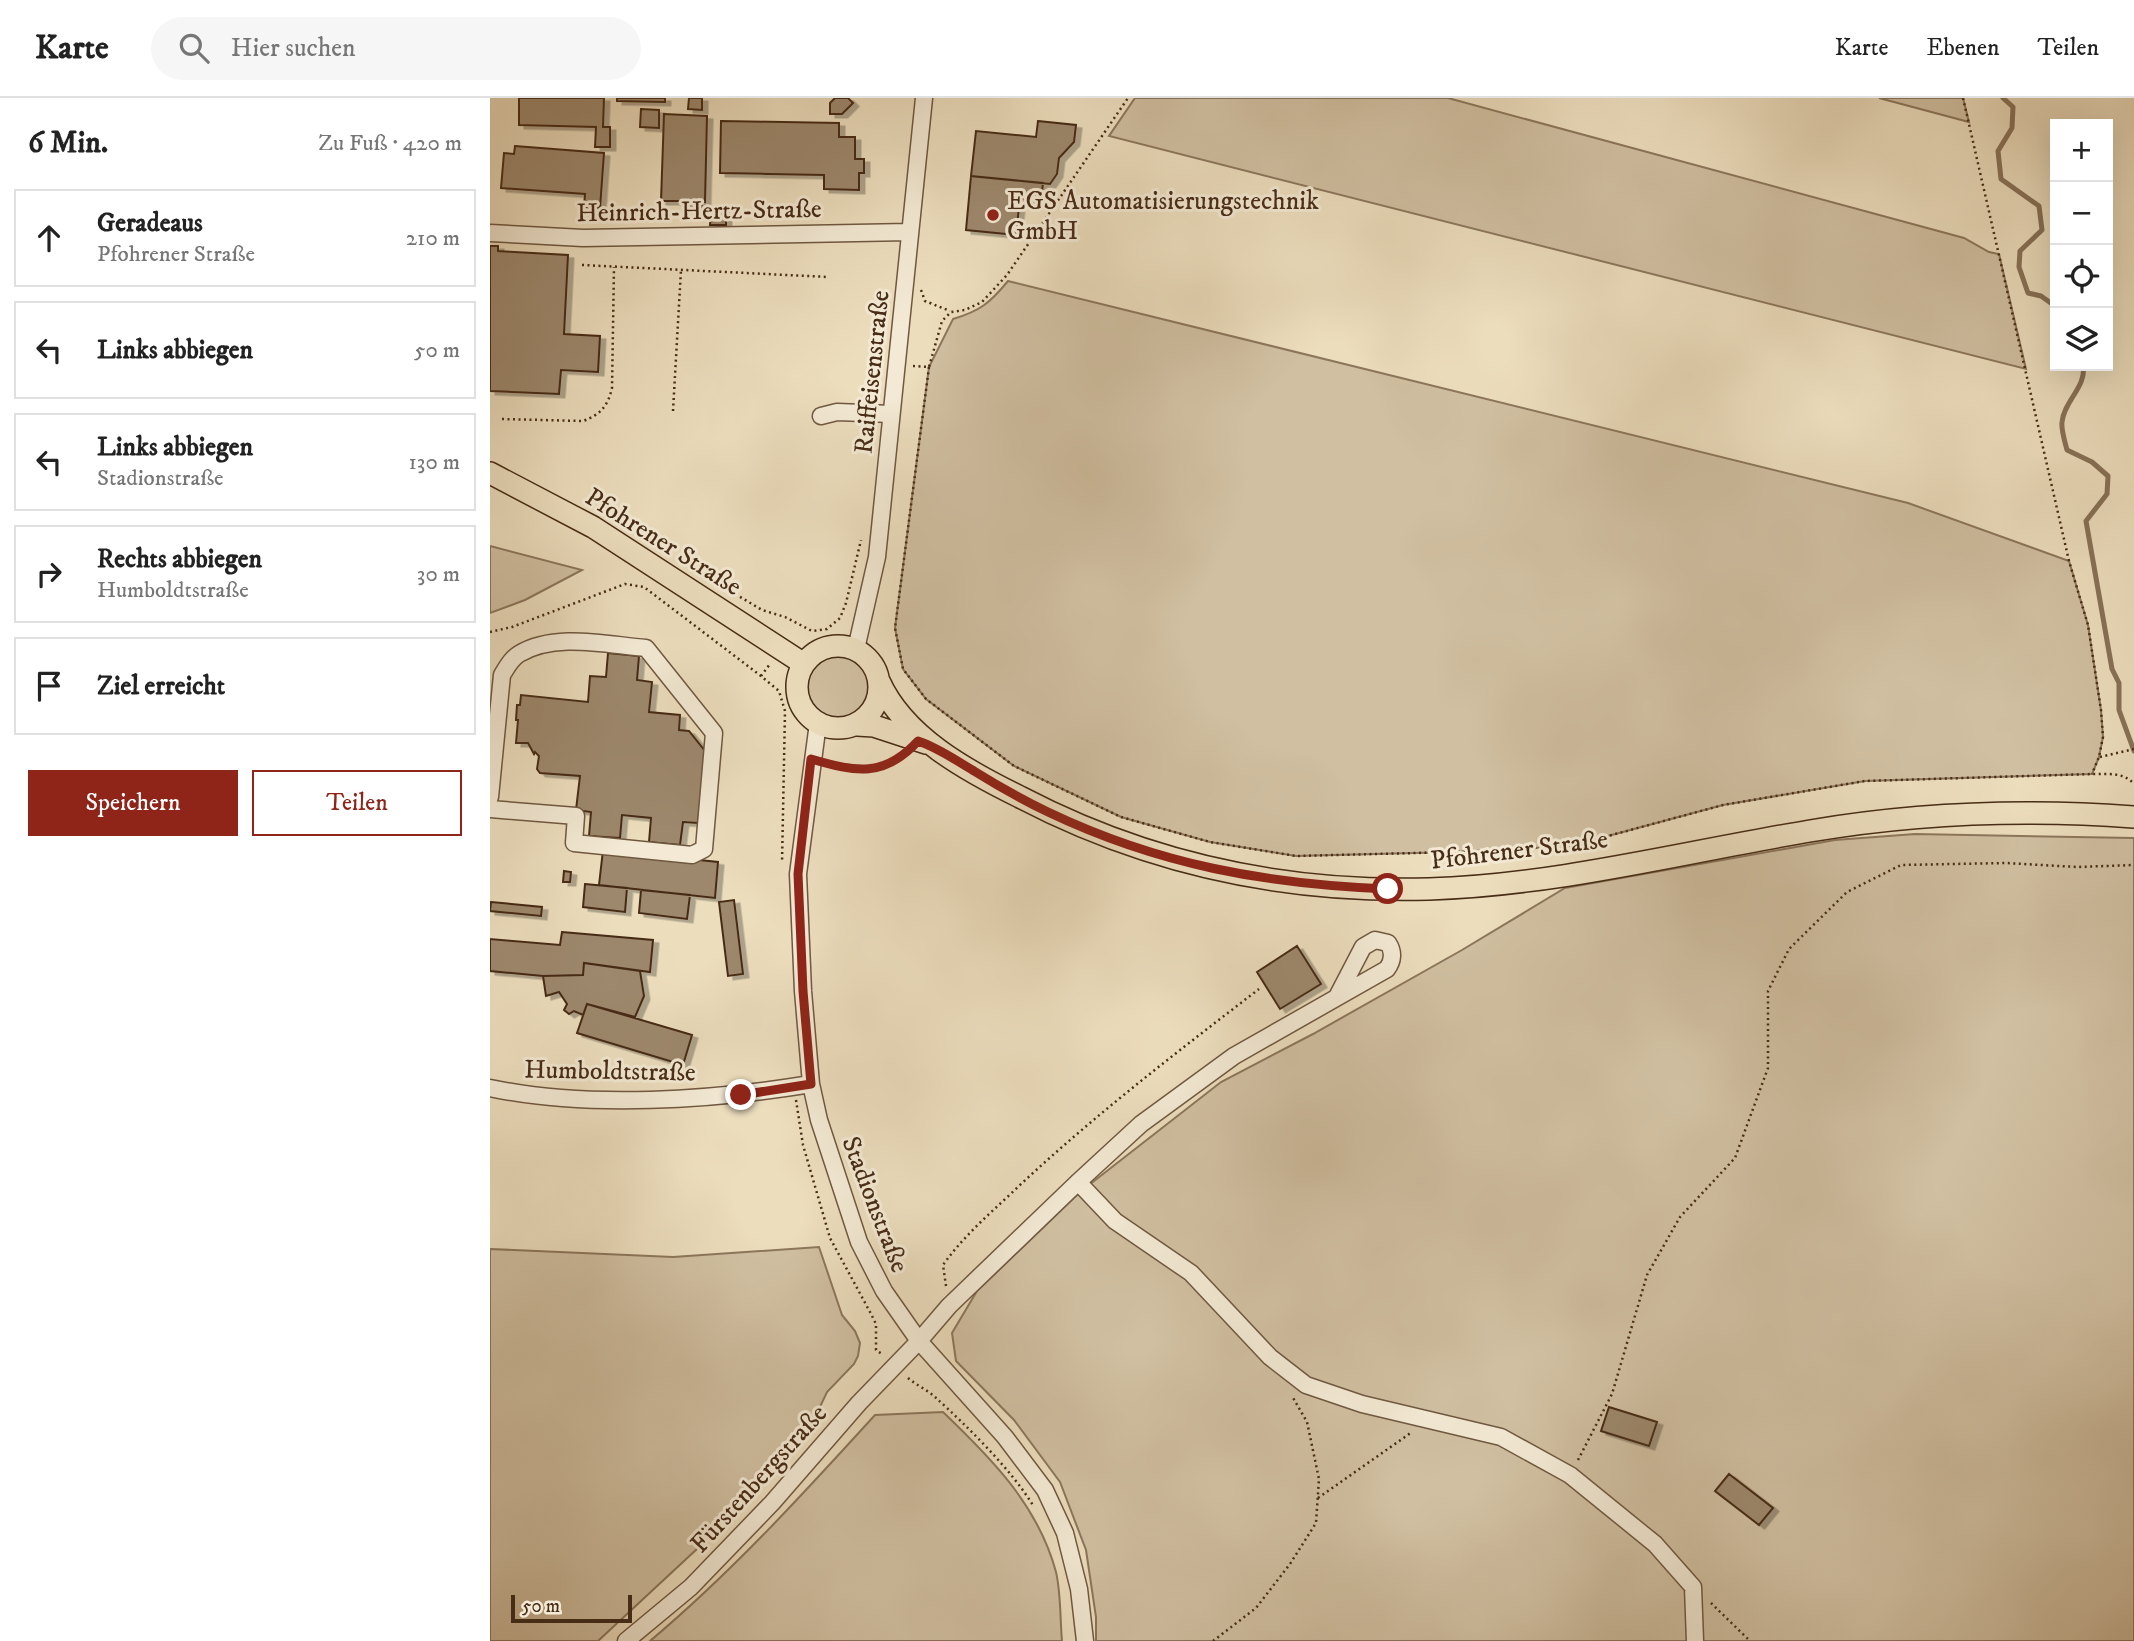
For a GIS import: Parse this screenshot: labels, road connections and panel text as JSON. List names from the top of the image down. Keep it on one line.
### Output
{"streets":{"main road":["Pfohrener Straße"],"street":["Heinrich-Hertz-Straße","Raiffeisenstraße","Humboldtstraße","Stadionstraße","Fürstenbergstraße"]},"crossings":[["Heinrich-Hertz-Straße","Raiffeisenstraße"],["Raiffeisenstraße","Pfohrener Straße"],["Raiffeisenstraße","Stadionstraße"],["Pfohrener Straße","Stadionstraße"],["Humboldtstraße","Stadionstraße"],["Stadionstraße","Fürstenbergstraße"]],"places":["EGS Automatisierungstechnik GmbH"],"scale_bar":"50 m","page":{"header":"Karte","search":"Hier suchen","nav":["Karte","Ebenen","Teilen"],"heading":["6 Min.","Zu Fuß · 420 m"],"map_buttons":["+","−"],"list":[["Geradeaus","Pfohrener Straße","210 m"],["Links abbiegen","50 m"],["Links abbiegen","Stadionstraße","130 m"],["Rechts abbiegen","Humboldtstraße","30 m"],"Ziel erreicht"],"buttons":["Speichern","Teilen"],"scale":"50 m"}}
